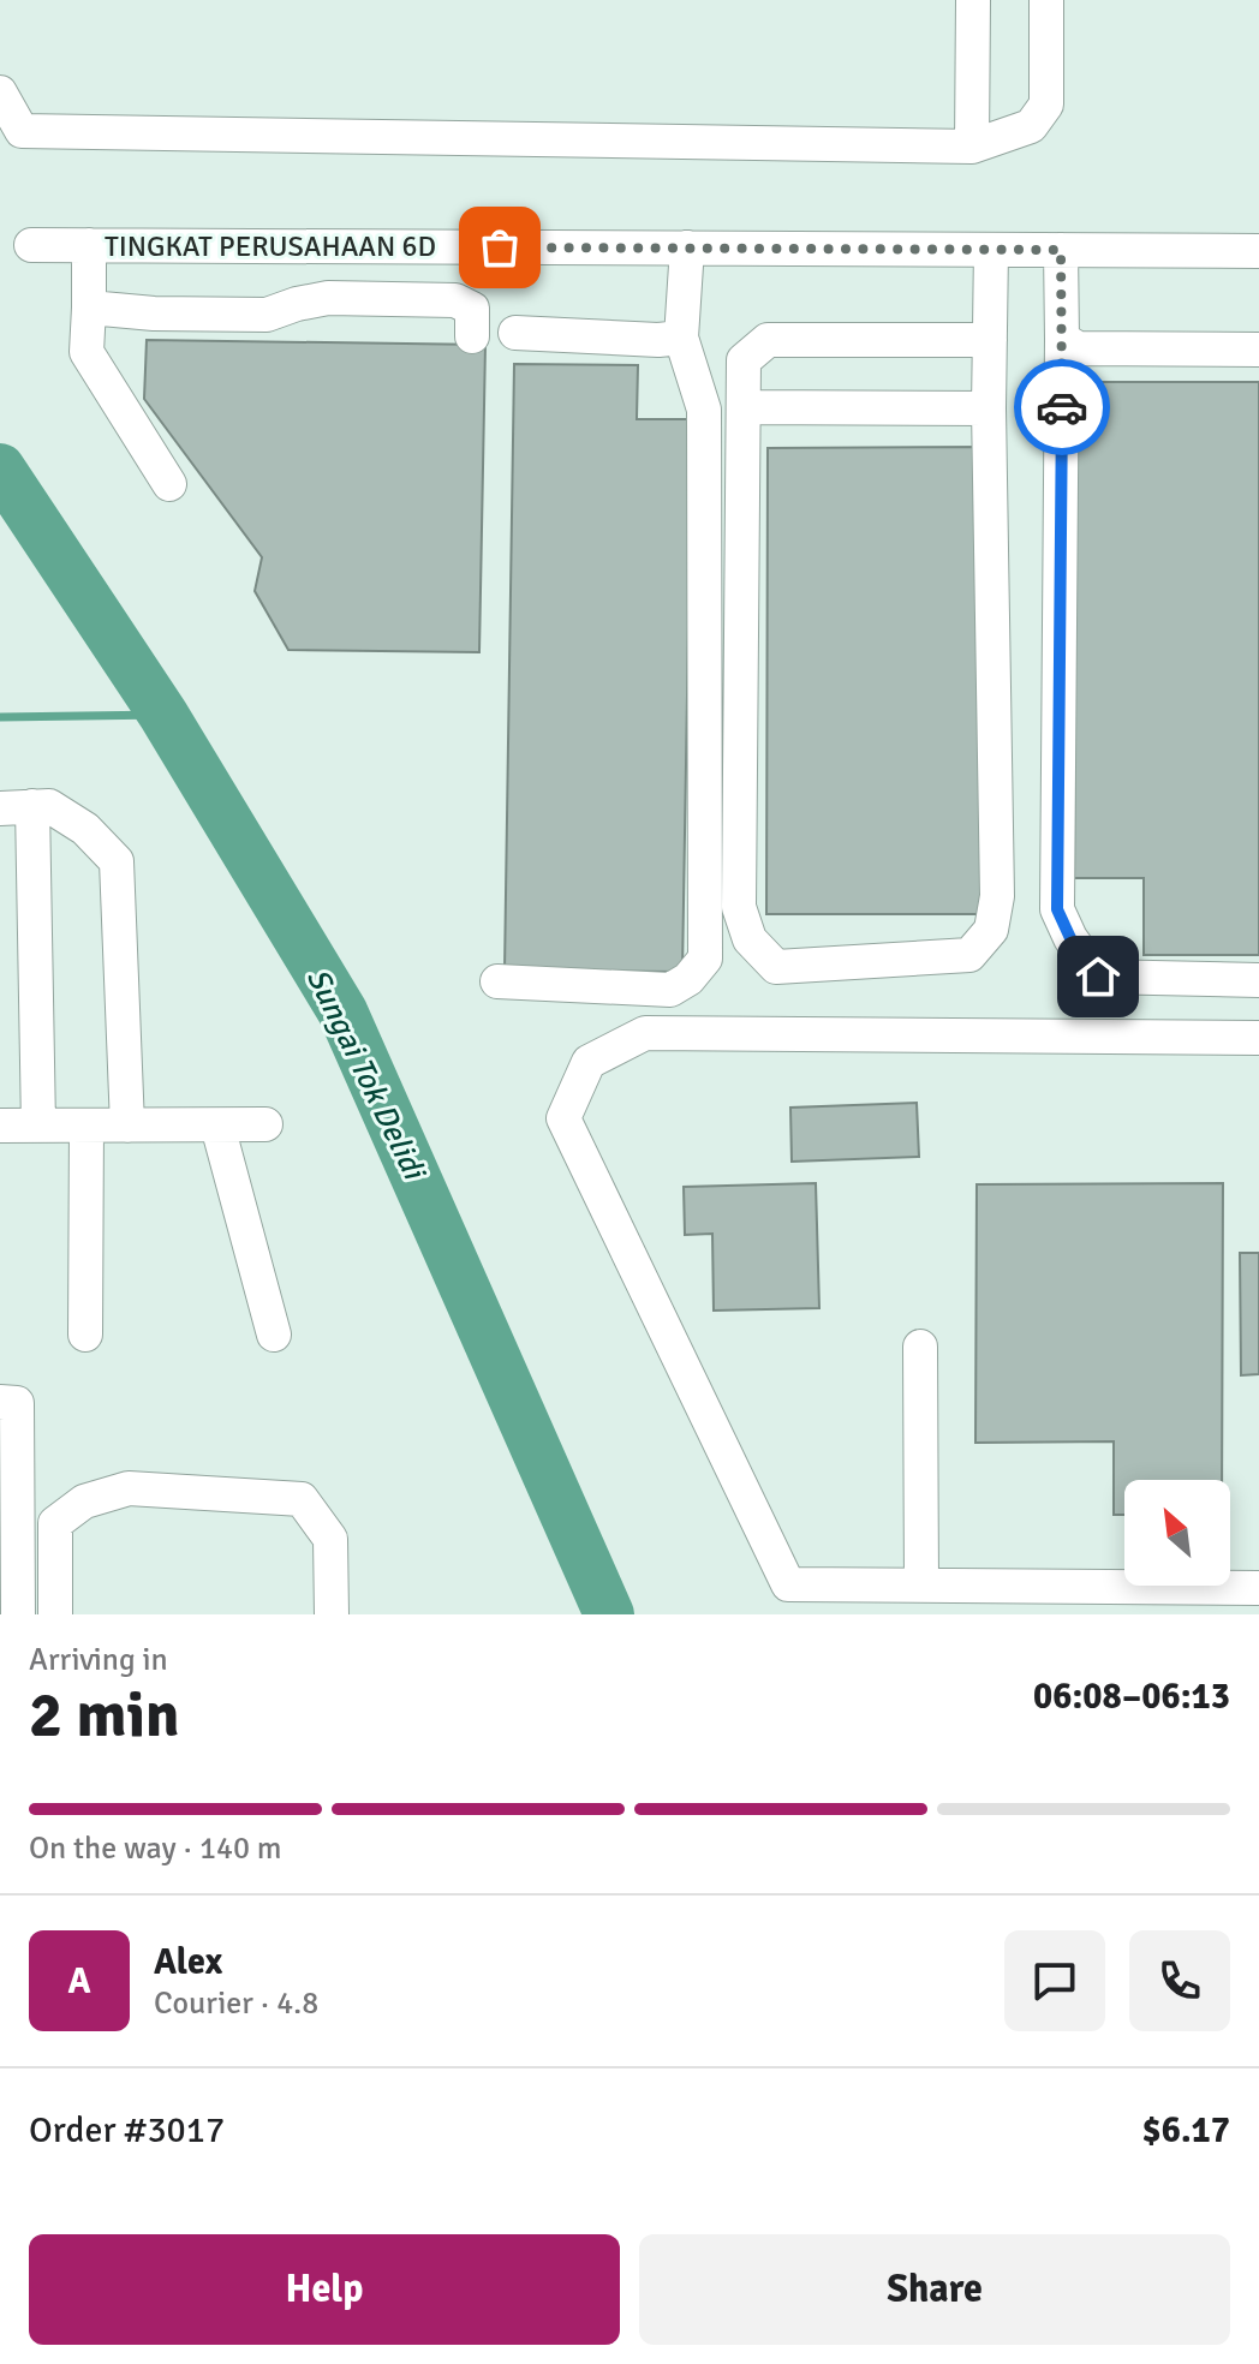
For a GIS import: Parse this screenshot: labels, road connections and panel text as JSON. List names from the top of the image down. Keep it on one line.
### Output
{"streets":{"street":["TINGKAT PERUSAHAAN 6D"]},"water":["Sungai Tok Delidi"],"north":"top left","page":{"heading":["2 min","Arriving in","06:08–06:13"],"panel":["Alex","Courier · 4.8","Order #3017","$6.17"],"bar":"On the way · 140 m","round":"A","buttons":["Help","Share"]}}
